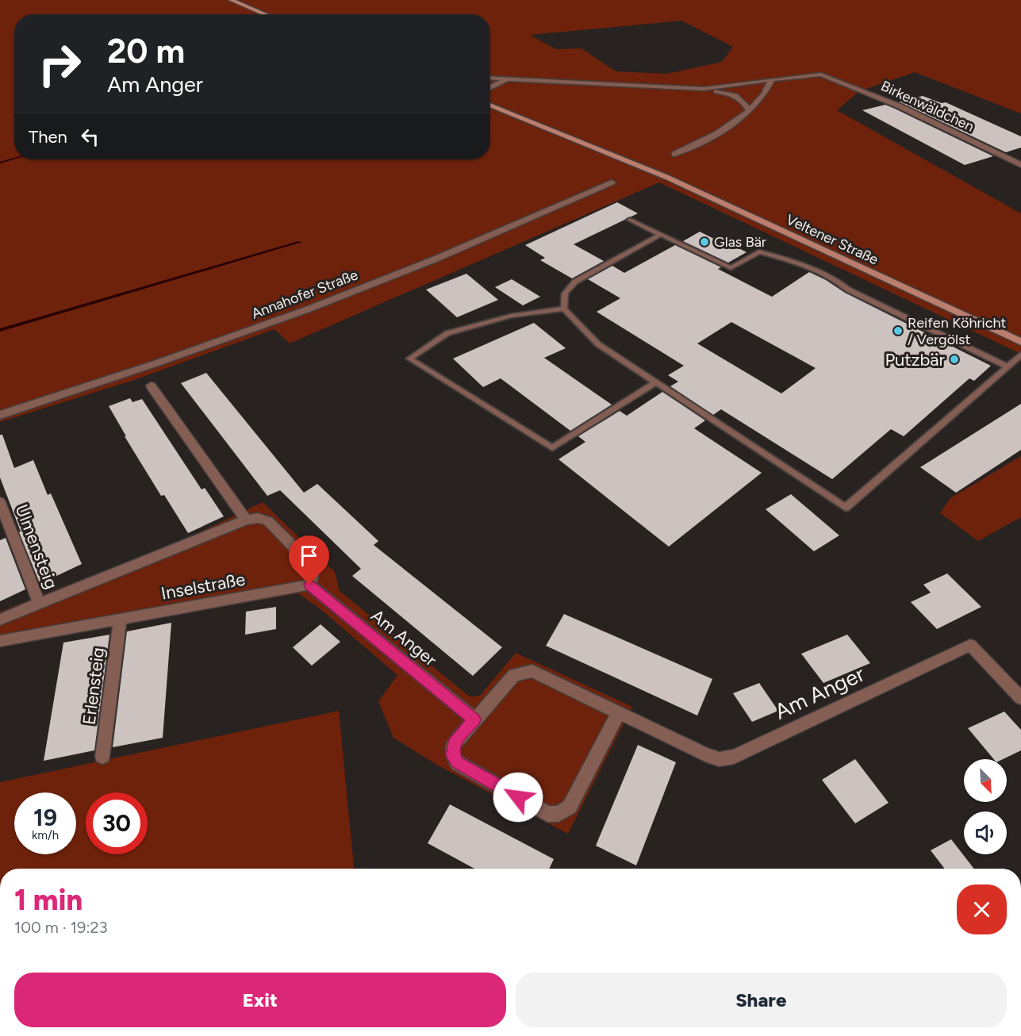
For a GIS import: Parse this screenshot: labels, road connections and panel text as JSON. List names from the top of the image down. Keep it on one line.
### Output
{"streets":{"main road":["Veltener Straße"],"street":["Birkenwäldchen","Annahofer Straße","Ulmensteig","Inselstraße","Am Anger","Erlensteig"]},"crossings":[["Ulmensteig","Inselstraße"],["Inselstraße","Am Anger"],["Inselstraße","Erlensteig"]],"places":["Glas Bär","Reifen Köhricht / Vergölst","Putzbär"],"north":"bottom right","page":{"turn":["20 m","Am Anger"],"then":"Then","speed":"19 km/h","limit":"30","heading":["1 min","100 m · 19:23"],"buttons":["Exit","Share"]}}
